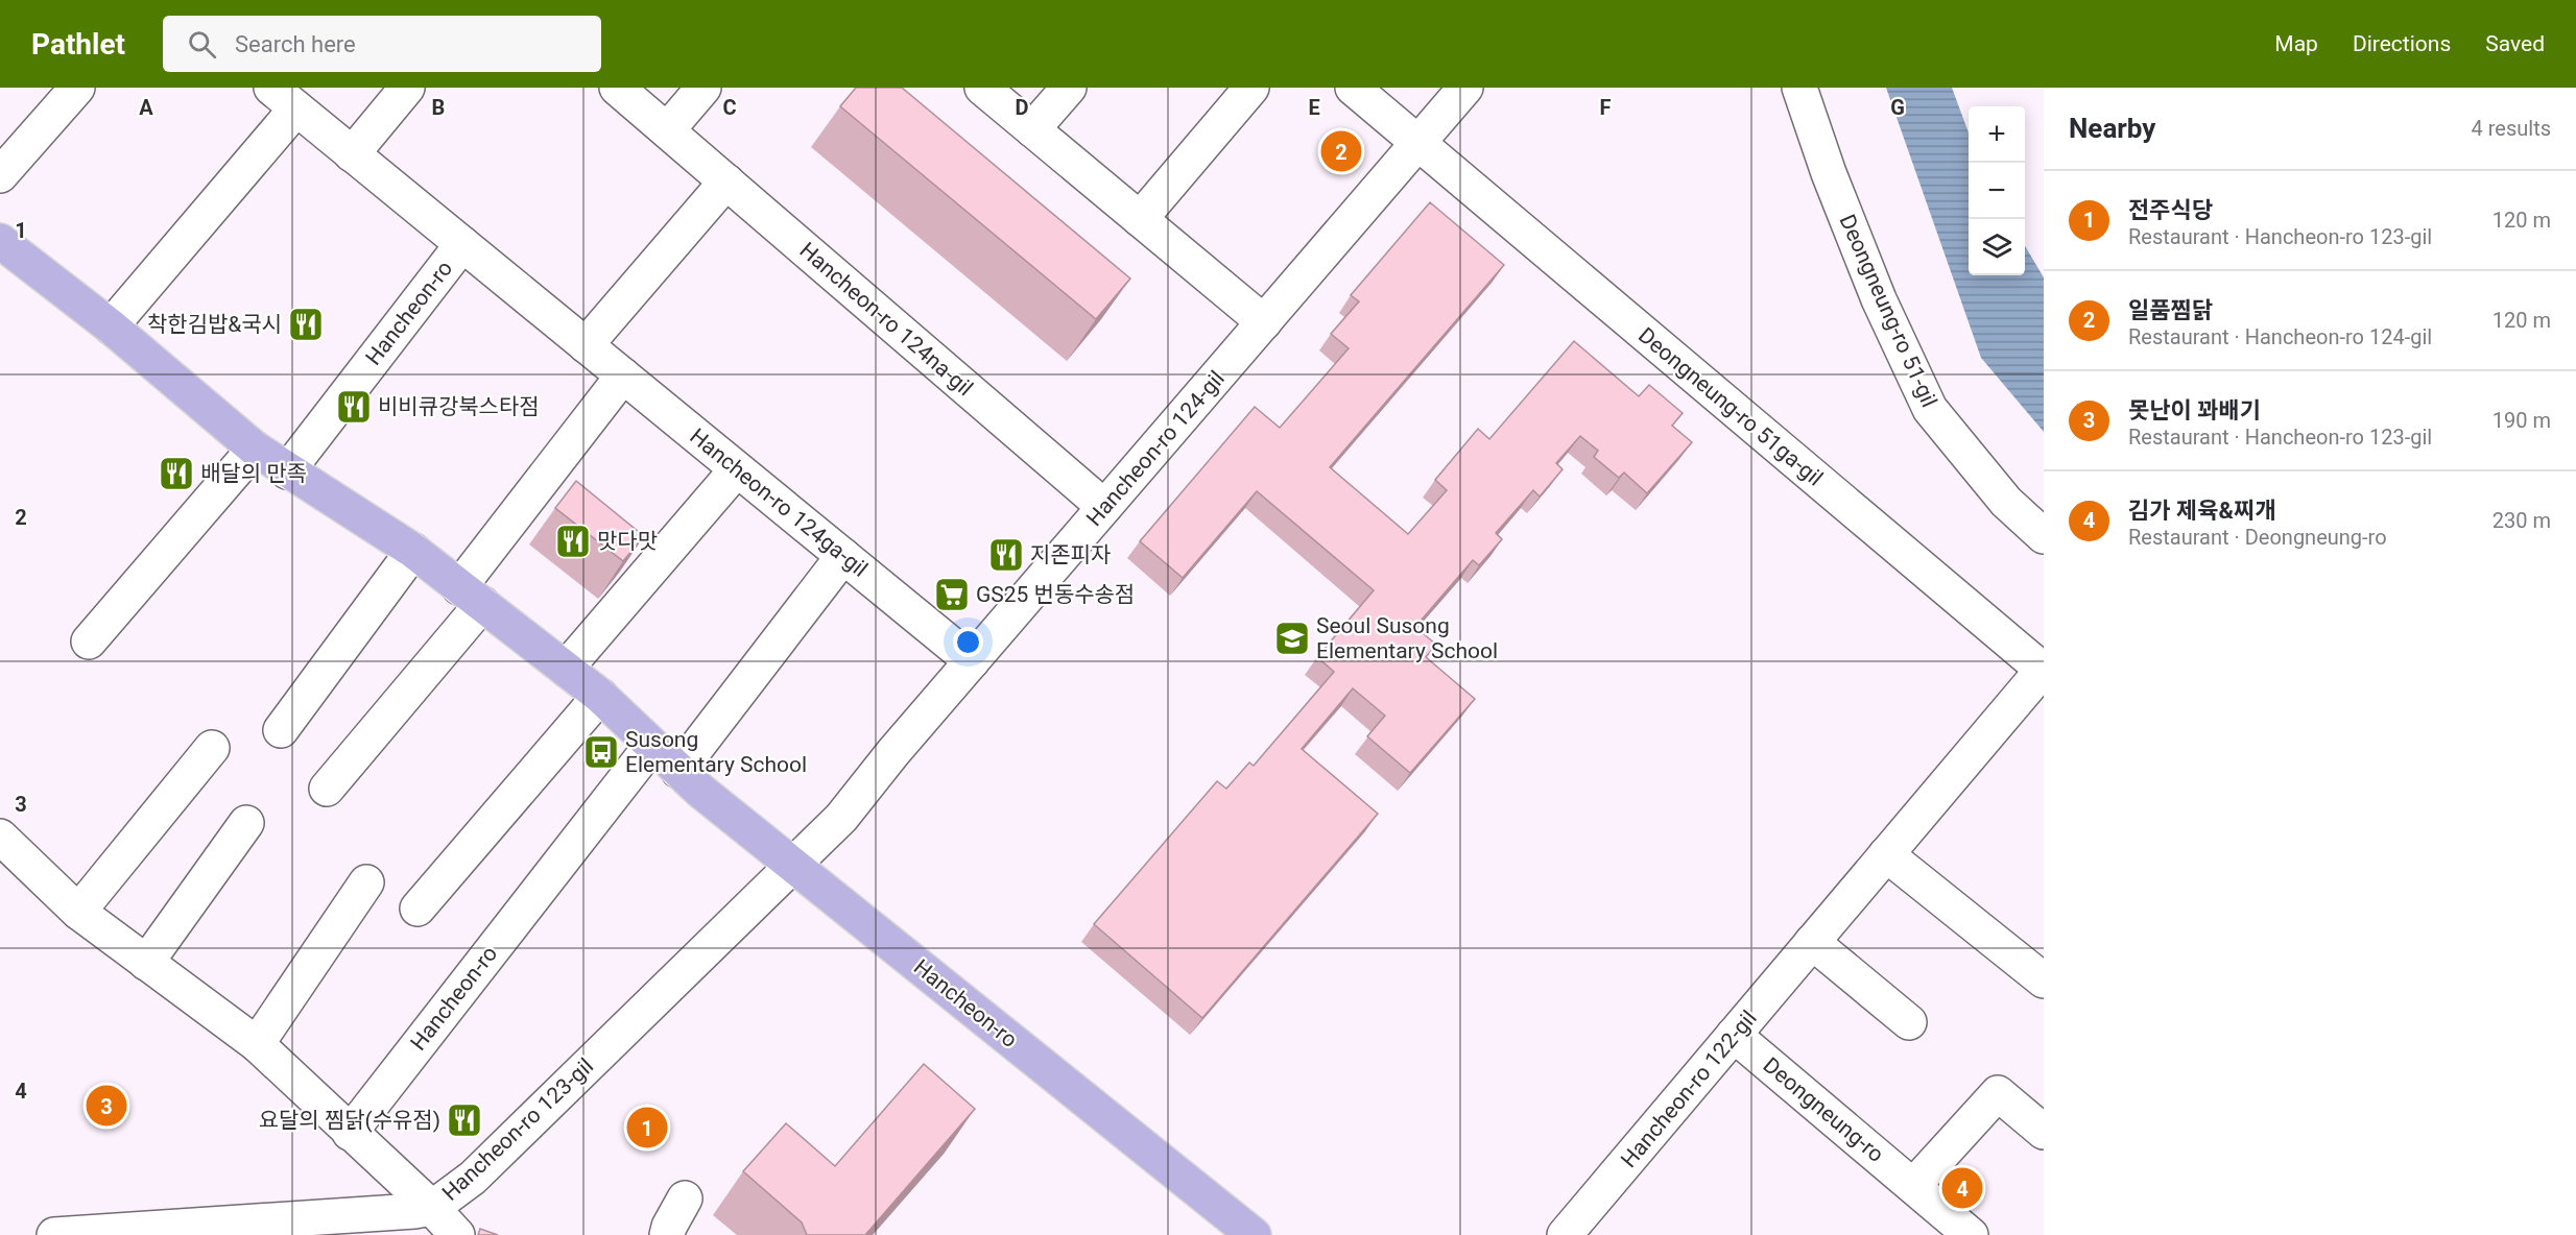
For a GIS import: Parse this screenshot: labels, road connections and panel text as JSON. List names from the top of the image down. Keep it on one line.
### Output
{"streets":{"main road":["Hancheon-ro"],"street":["Deongneung-ro 51-gil","Hancheon-ro 124na-gil","Deongneung-ro 51ga-gil","Hancheon-ro 124-gil","Hancheon-ro 124ga-gil","Hancheon-ro 122-gil","Deongneung-ro","Hancheon-ro 123-gil"]},"crossings":[["Hancheon-ro","Hancheon-ro 124-gil"],["Hancheon-ro","Hancheon-ro 124ga-gil"],["Hancheon-ro","Hancheon-ro 123-gil"],["Hancheon-ro 124na-gil","Hancheon-ro 124-gil"],["Deongneung-ro 51ga-gil","Hancheon-ro 124-gil"],["Deongneung-ro 51ga-gil","Hancheon-ro 122-gil"],["Hancheon-ro 124-gil","Hancheon-ro 124ga-gil"],["Hancheon-ro 124-gil","Hancheon-ro 123-gil"],["Hancheon-ro 122-gil","Deongneung-ro"]],"places":{"restaurant":["착한김밥&국시","비비큐강북스타점","배달의 만족","맛다맛","지존피자","요달의 찜닭(수유점)"],"supermarket":["GS25 번동수송점"],"school or university":["Seoul Susong Elementary School"],"bus stop":["Susong Elementary School"]},"page":{"header":"Pathlet","search":"Search here","nav":["Map","Directions","Saved"],"heading":["Nearby","4 results"],"map_buttons":["+","−"],"pins":["2","3","1","4"],"list":[{"mark":"1","name":"전주식당","note":"Restaurant · Hancheon-ro 123-gil","value":"120 m"},{"mark":"2","name":"일품찜닭","note":"Restaurant · Hancheon-ro 124-gil","value":"120 m"},{"mark":"3","name":"못난이 꽈배기","note":"Restaurant · Hancheon-ro 123-gil","value":"190 m"},{"mark":"4","name":"김가 제육&찌개","note":"Restaurant · Deongneung-ro","value":"230 m"}]},"grid":{"columns":["A","B","C","D","E","F","G"],"rows":["1","2","3","4"]}}
